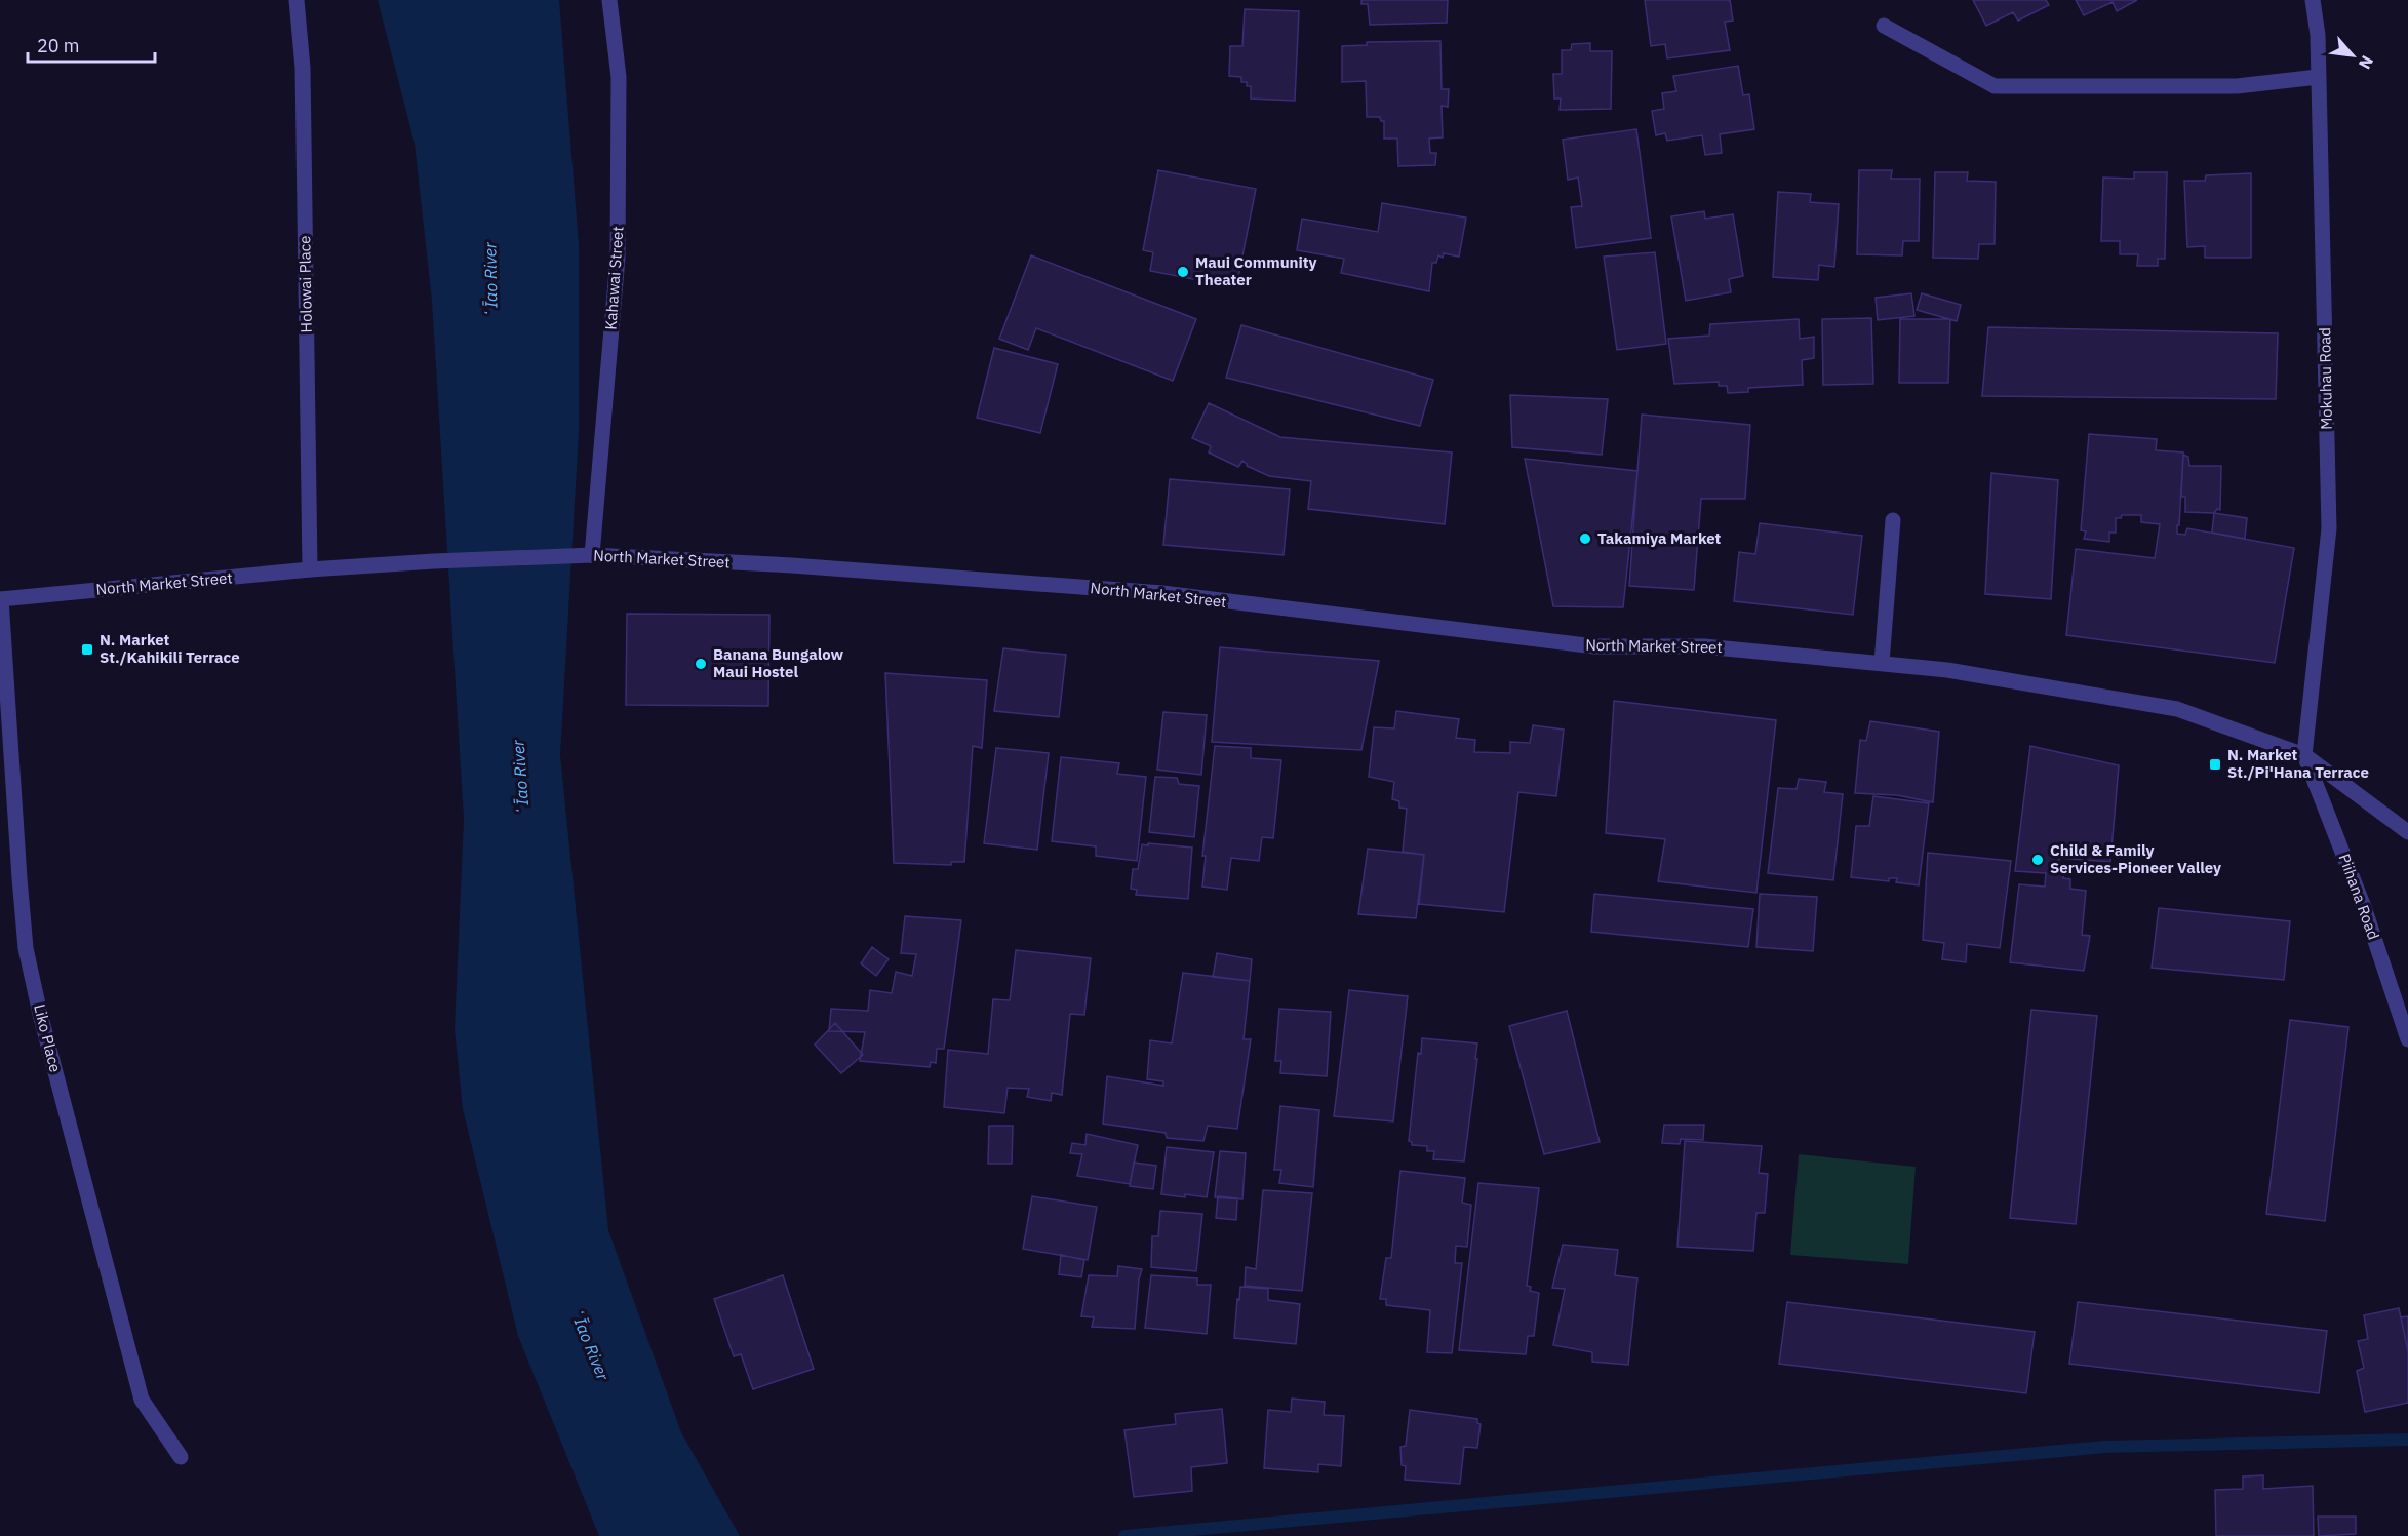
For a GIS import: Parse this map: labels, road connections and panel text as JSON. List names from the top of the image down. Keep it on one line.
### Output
{"streets":{"street":["Kahawai Street","Holowai Place","Mokuhau Road","North Market Street","Piihana Road","Liko Place"]},"crossings":[["Kahawai Street","North Market Street"],["Holowai Place","North Market Street"],["Mokuhau Road","North Market Street"],["Mokuhau Road","Piihana Road"],["North Market Street","Piihana Road"],["North Market Street","Liko Place"]],"water":["ʻĪao River"],"places":{"other":["Maui Community Theater","Takamiya Market","Banana Bungalow Maui Hostel","Child & Family Services-Pioneer Valley"],"transit":["N. Market St./Kahikili Terrace","N. Market St./Pi'Hana Terrace"]},"scale_bar":"20 m","north":"bottom right"}
